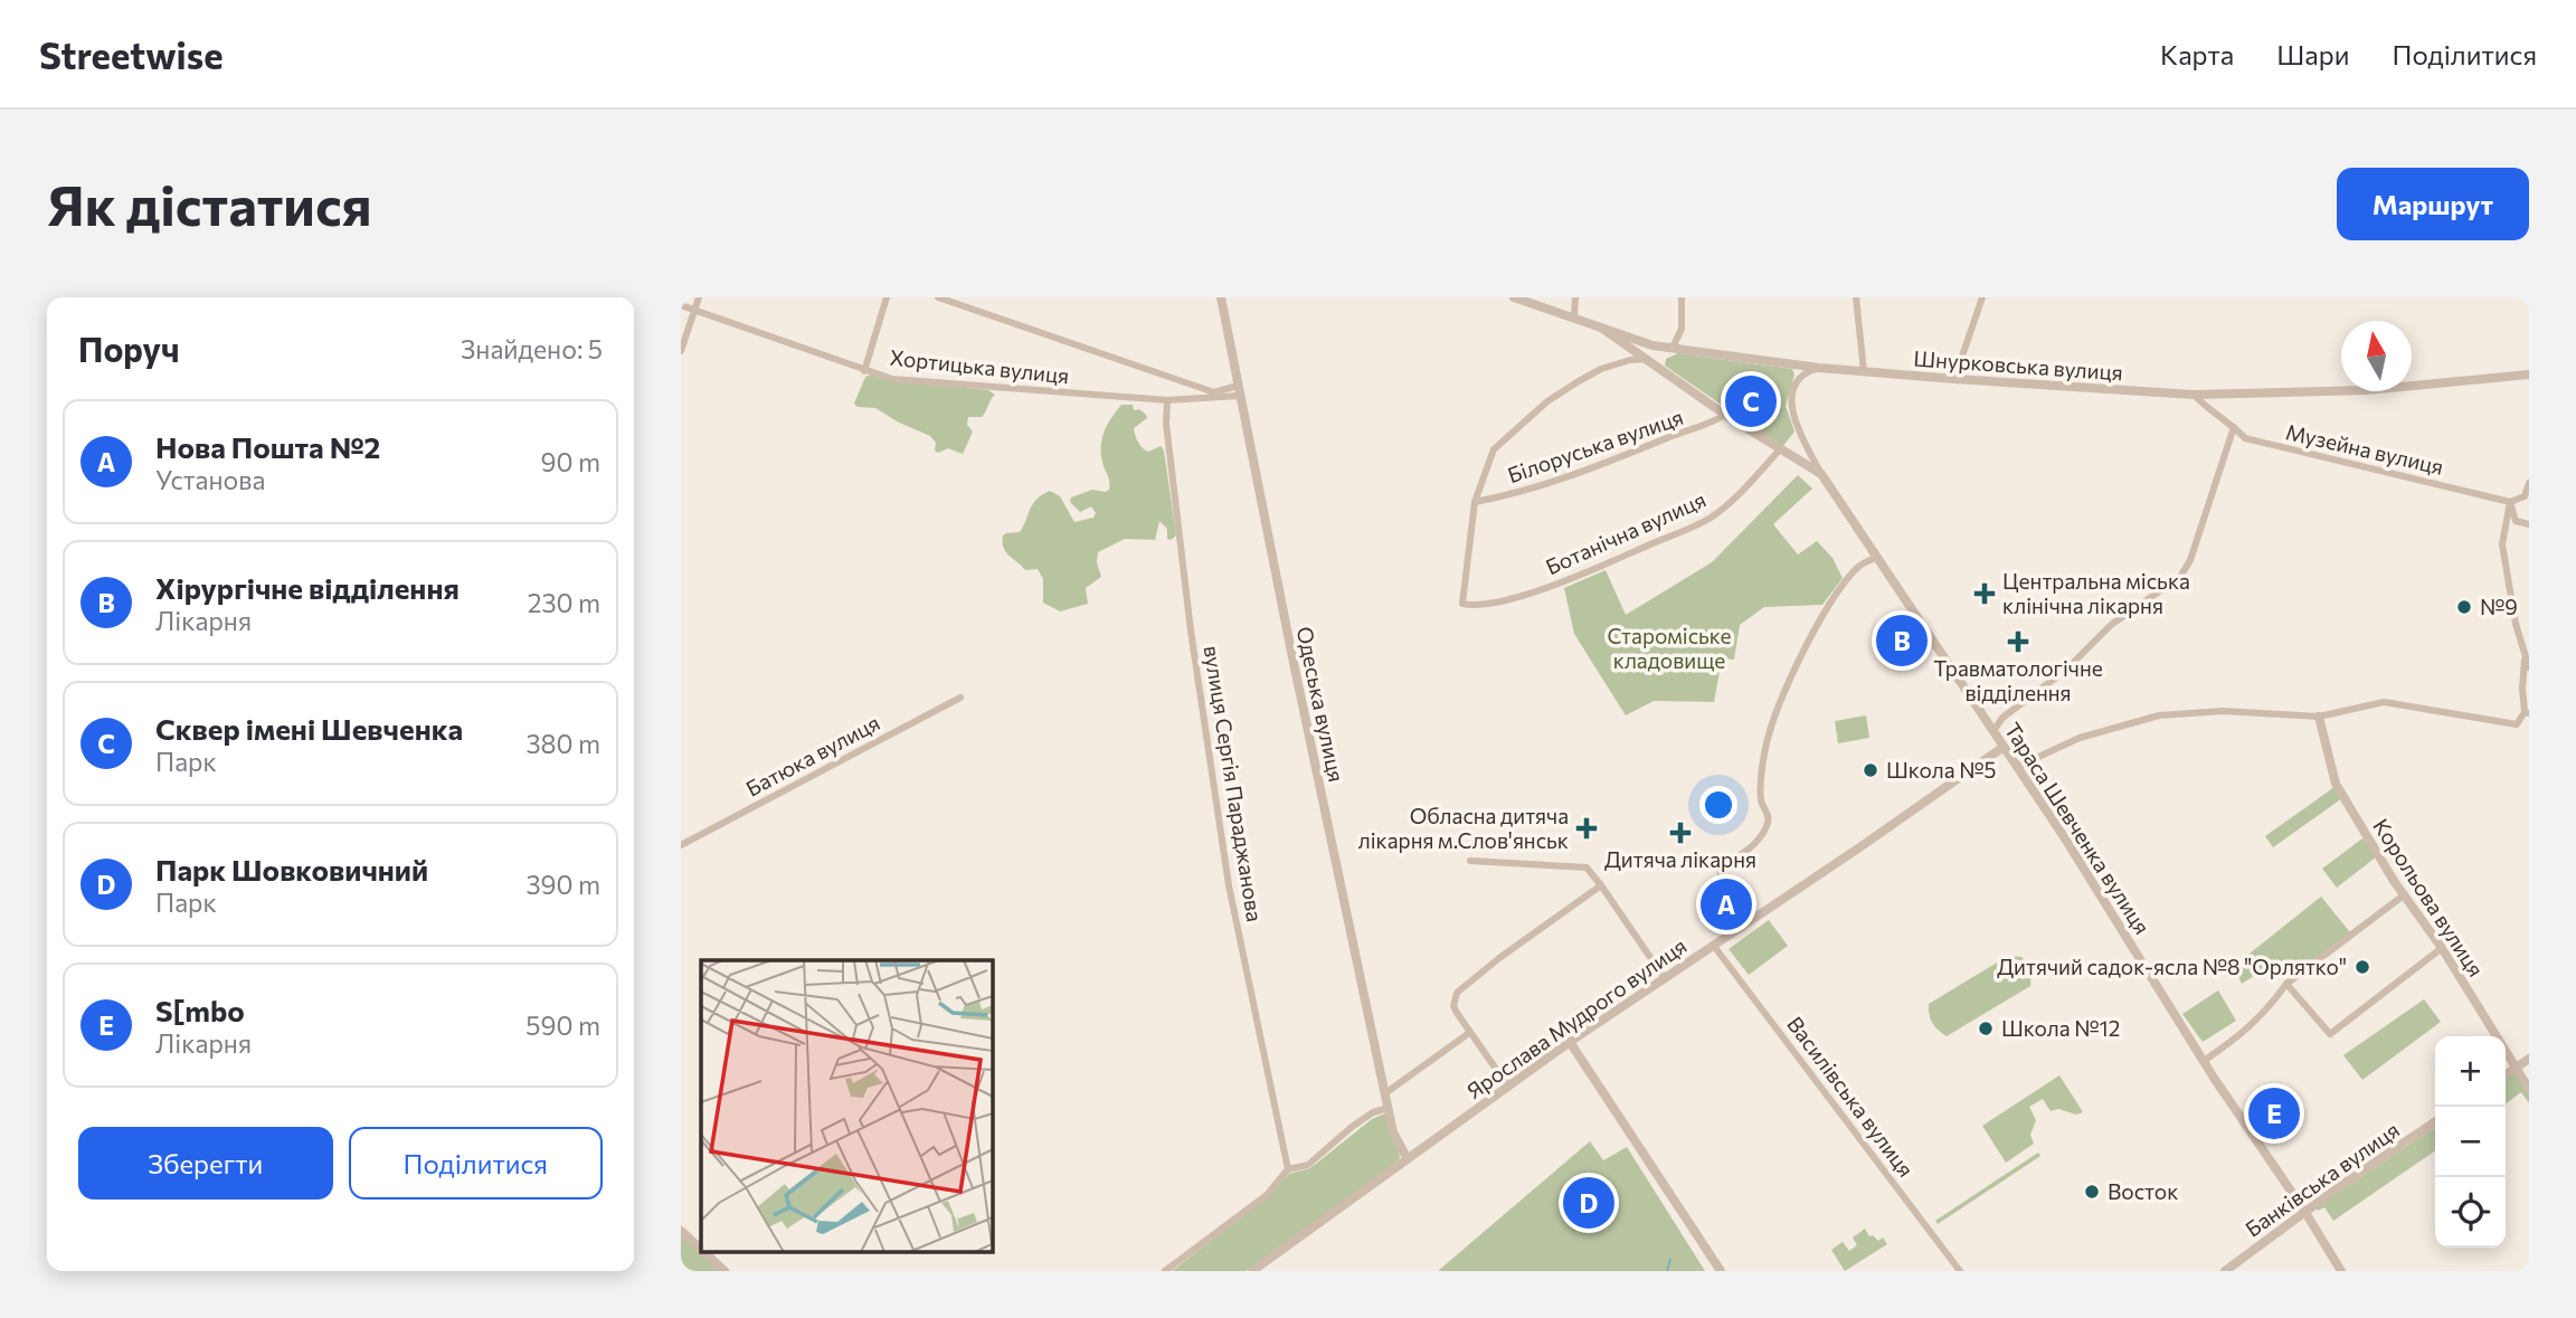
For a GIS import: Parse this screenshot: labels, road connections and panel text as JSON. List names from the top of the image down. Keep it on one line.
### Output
{"streets":{"street":["Шнурковська вулиця","Хортицька вулиця","Білоруська вулиця","Музейна вулиця","Ботанічна вулиця","Одеська вулиця","Батюка вулиця","вулиця Сергія Параджанова","Тараса Шевченка вулиця","Корольова вулиця","Ярослава Мудрого вулиця","Василівська вулиця","Банківська вулиця"]},"crossings":[["Шнурковська вулиця","Музейна вулиця"],["Шнурковська вулиця","Тараса Шевченка вулиця"],["Хортицька вулиця","Одеська вулиця"],["Хортицька вулиця","вулиця Сергія Параджанова"],["Білоруська вулиця","Ботанічна вулиця"],["Білоруська вулиця","Тараса Шевченка вулиця"],["Ботанічна вулиця","Тараса Шевченка вулиця"],["Одеська вулиця","Ярослава Мудрого вулиця"],["Тараса Шевченка вулиця","Ярослава Мудрого вулиця"],["Тараса Шевченка вулиця","Банківська вулиця"],["Ярослава Мудрого вулиця","Василівська вулиця"]],"parks":["Староміське кладовище"],"places":{"health":["Центральна міська клінічна лікарня","Травматологічне відділення","Обласна дитяча лікарня м.Слов'янськ","Дитяча лікарня"],"other":["№9","Школа №5","Дитячий садок-ясла №8 \"Орлятко\"","Школа №12","Восток"]},"north":"top","page":{"header":"Streetwise","nav":["Карта","Шари","Поділитися"],"buttons":["Маршрут",["Зберегти","Поділитися"]],"title":"Як дістатися","heading":["Поруч","Знайдено: 5"],"pins":["C","B","A","E","D"],"list":[{"mark":"A","name":"Нова Пошта №2","note":"Установа","value":"90 m"},{"mark":"B","name":"Хірургічне відділення","note":"Лікарня","value":"230 m"},{"mark":"C","name":"Сквер імені Шевченка","note":"Парк","value":"380 m"},{"mark":"D","name":"Парк Шовковичний","note":"Парк","value":"390 m"},{"mark":"E","name":"S[mbo","note":"Лікарня","value":"590 m"}],"map_buttons":["+","−"]}}
